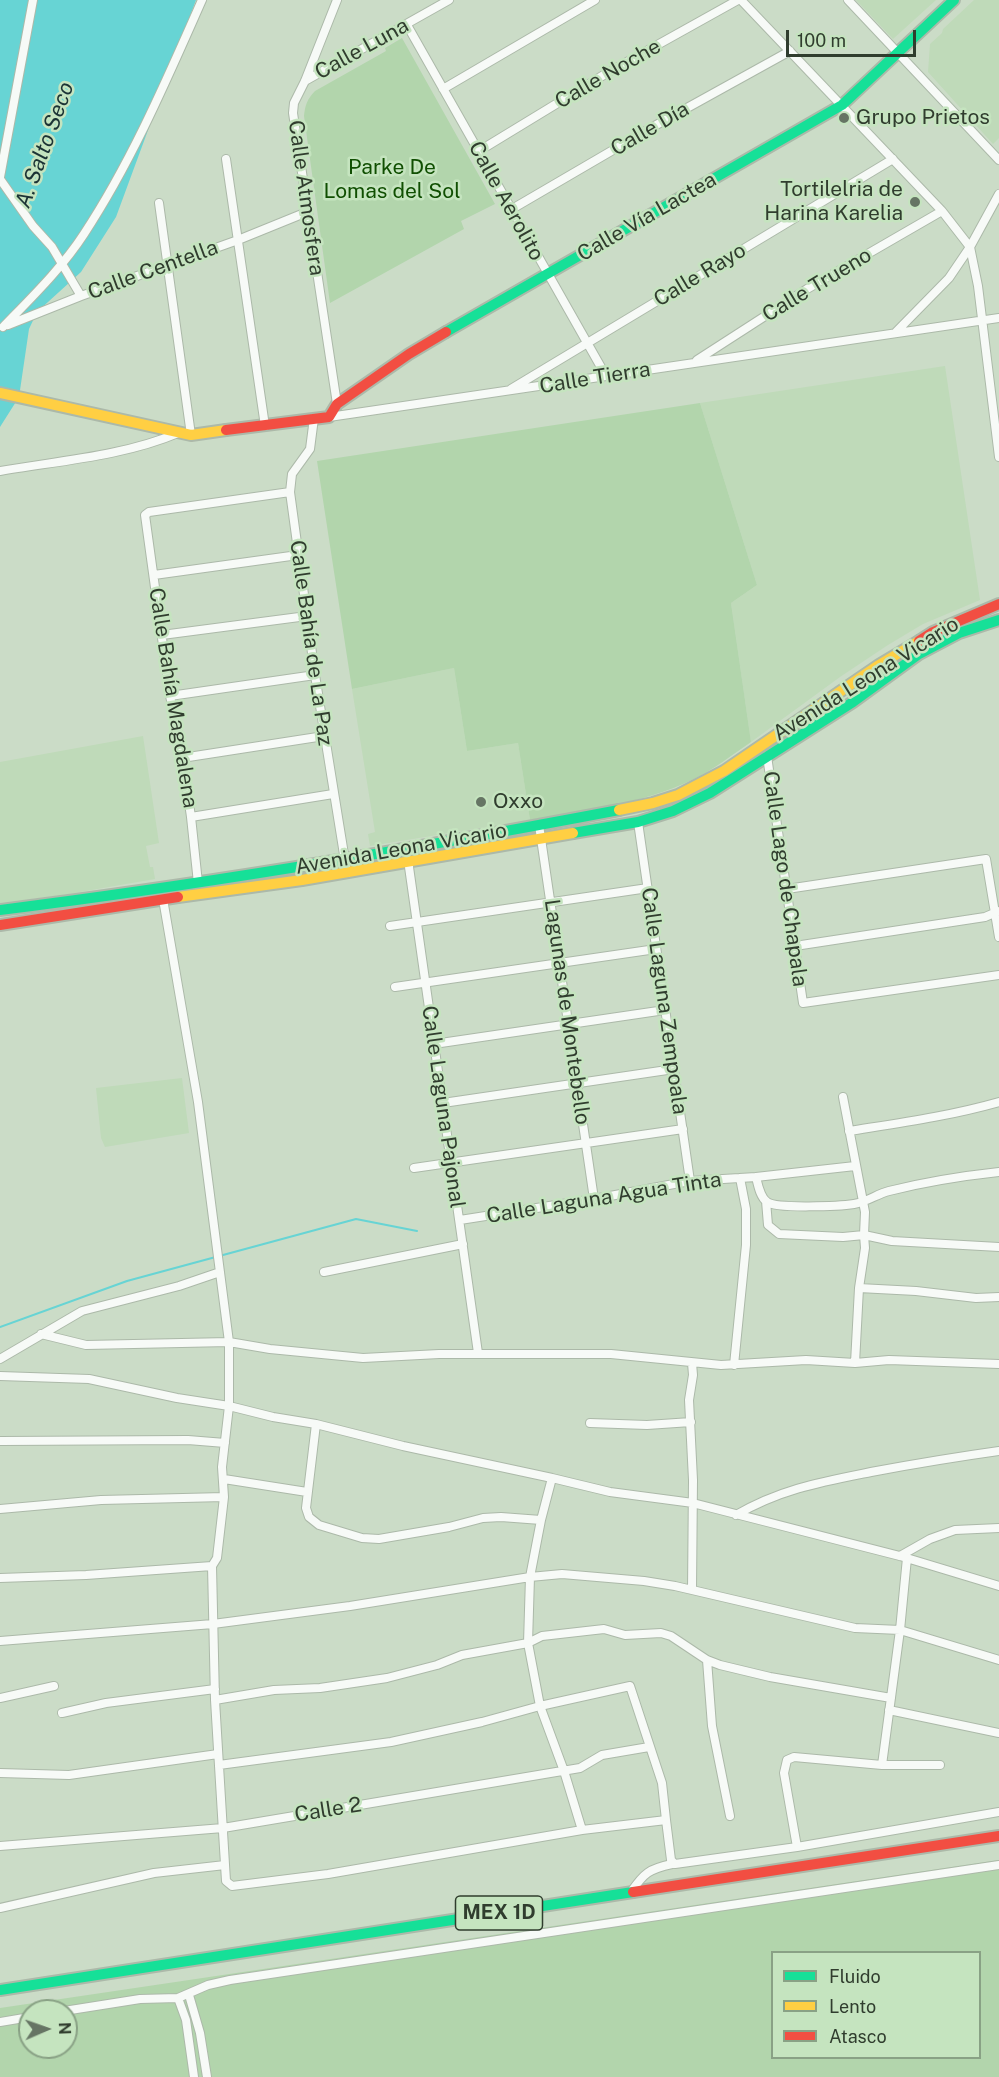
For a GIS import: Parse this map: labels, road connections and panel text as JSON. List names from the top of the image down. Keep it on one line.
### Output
{"streets":{"main road":["Calle Vía Lactea","Calle Tierra","Avenida Leona Vicario","MEX 1D"],"street":["Calle Luna","Calle Noche","Calle Día","Calle Atmosfera","Calle Aerolito","Calle Centella","Calle Rayo","Calle Trueno","Calle Bahía de La Paz","Calle Bahía Magdalena","Calle Lago de Chapala","Calle Laguna Zempoala","Lagunas de Montebello","Calle Laguna Pajonal","Calle Laguna Agua Tinta","Calle 2"]},"crossings":[["Calle Luna","Calle Atmosfera"],["Calle Luna","Calle Aerolito"],["Calle Noche","Calle Aerolito"],["Calle Día","Calle Aerolito"],["Calle Atmosfera","Calle Vía Lactea"],["Calle Atmosfera","Calle Centella"],["Calle Aerolito","Calle Vía Lactea"],["Calle Aerolito","Calle Rayo"],["Calle Aerolito","Calle Tierra"],["Calle Vía Lactea","Calle Tierra"],["Calle Rayo","Calle Tierra"],["Calle Trueno","Calle Tierra"],["Calle Tierra","Calle Bahía de La Paz"],["Calle Bahía de La Paz","Avenida Leona Vicario"],["Calle Bahía de La Paz","Calle Bahía Magdalena"],["Avenida Leona Vicario","Calle Bahía Magdalena"],["Avenida Leona Vicario","Calle Lago de Chapala"],["Avenida Leona Vicario","Calle Laguna Zempoala"],["Avenida Leona Vicario","Lagunas de Montebello"],["Avenida Leona Vicario","Calle Laguna Pajonal"],["Calle Laguna Zempoala","Calle Laguna Agua Tinta"],["Lagunas de Montebello","Calle Laguna Agua Tinta"],["Calle Laguna Pajonal","Calle Laguna Agua Tinta"]],"water":["A. Salto Seco"],"parks":["Parke De Lomas del Sol"],"places":["Grupo Prietos","Tortilelria de Harina Karelia","Oxxo"],"legend":["Fluido","Lento","Atasco"],"scale_bar":"100 m","north":"right"}
